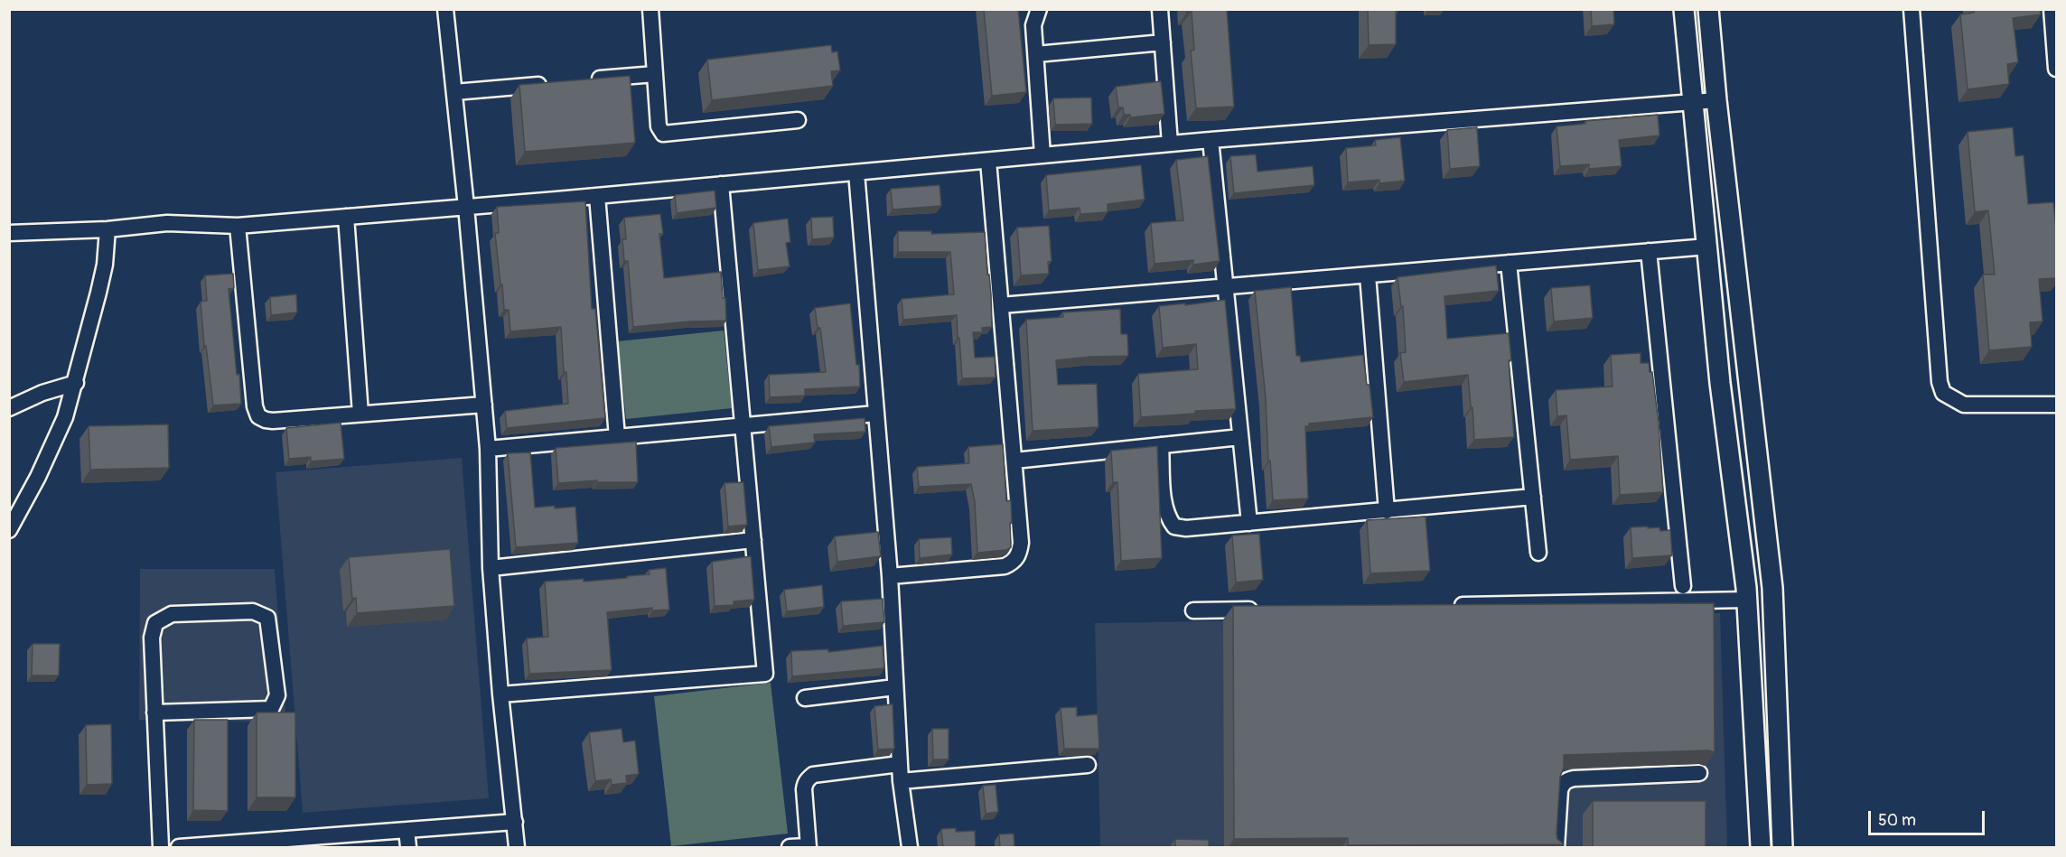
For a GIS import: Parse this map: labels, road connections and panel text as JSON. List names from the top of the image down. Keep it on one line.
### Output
{"scale_bar":"50 m"}
